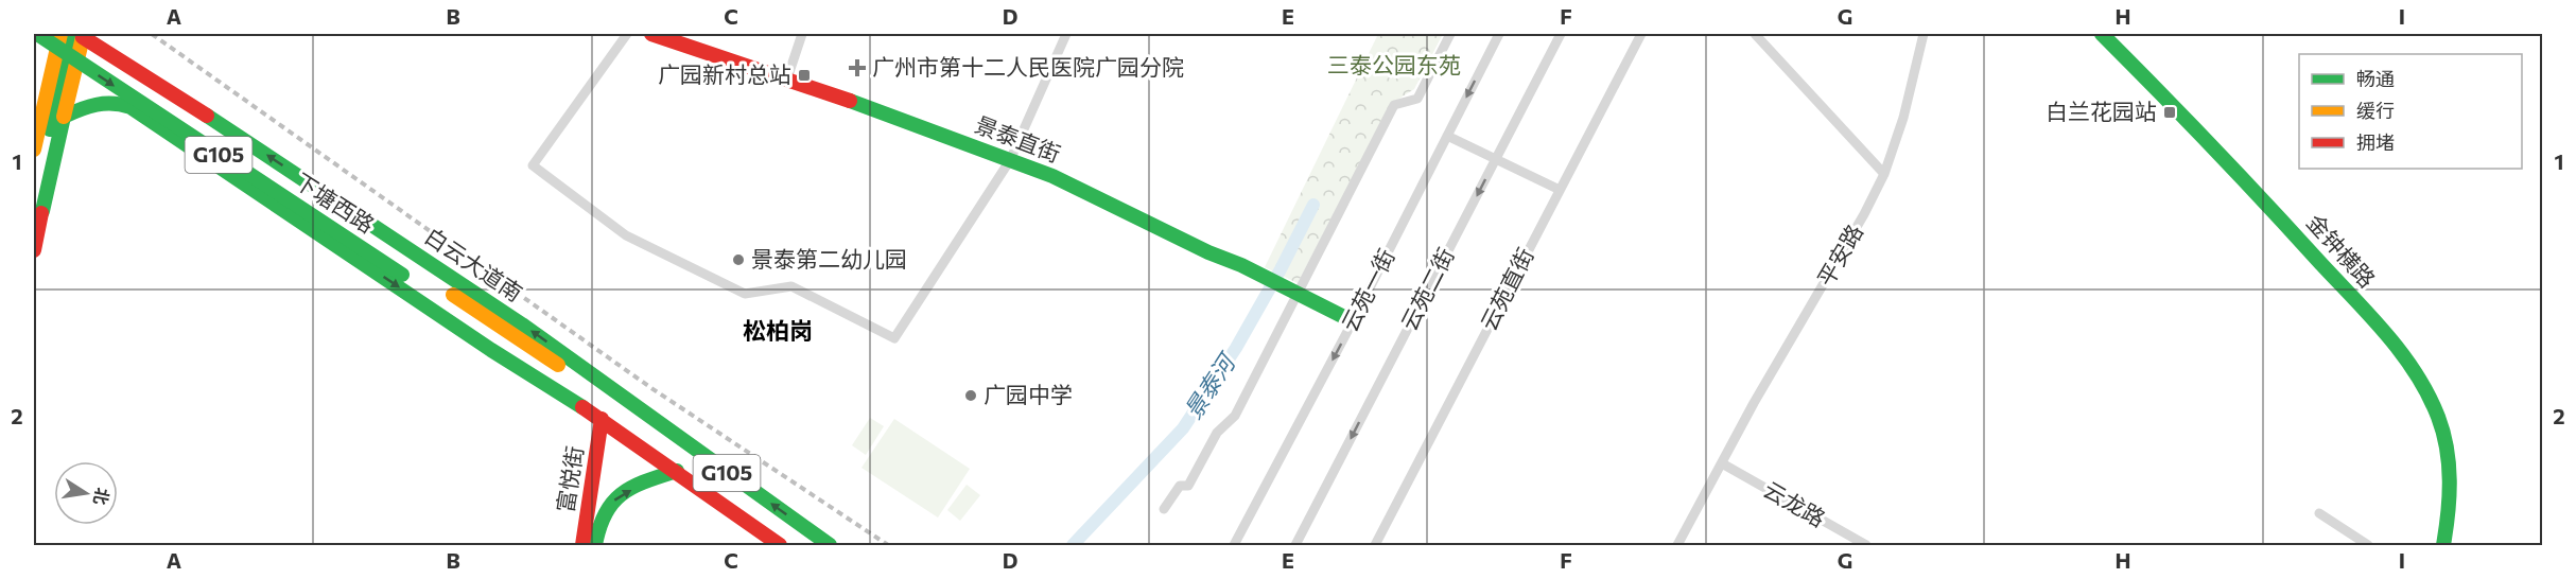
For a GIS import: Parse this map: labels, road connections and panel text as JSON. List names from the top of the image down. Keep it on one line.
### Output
{"streets":{"main road":["景泰直街","G105","下塘西路","金钟横路","白云大道南","富悦街"],"street":["平安路","云苑二街","云苑直街","云苑一街","云龙路"]},"crossings":[["景泰直街","云苑一街"],["G105","下塘西路"],["G105","富悦街"],["下塘西路","白云大道南"],["下塘西路","富悦街"],["平安路","云龙路"]],"one_way":["云苑二街","富悦街"],"districts":["松柏岗"],"water":["景泰河"],"parks":["三泰公园东苑"],"places":{"health":["广州市第十二人民医院广园分院"],"transit":["广园新村总站","白兰花园站"],"other":["景泰第二幼儿园","广园中学"]},"legend":["畅通","缓行","拥堵"],"north":"right","grid":{"columns":["A","B","C","D","E","F","G","H","I"],"rows":["1","2"]}}
